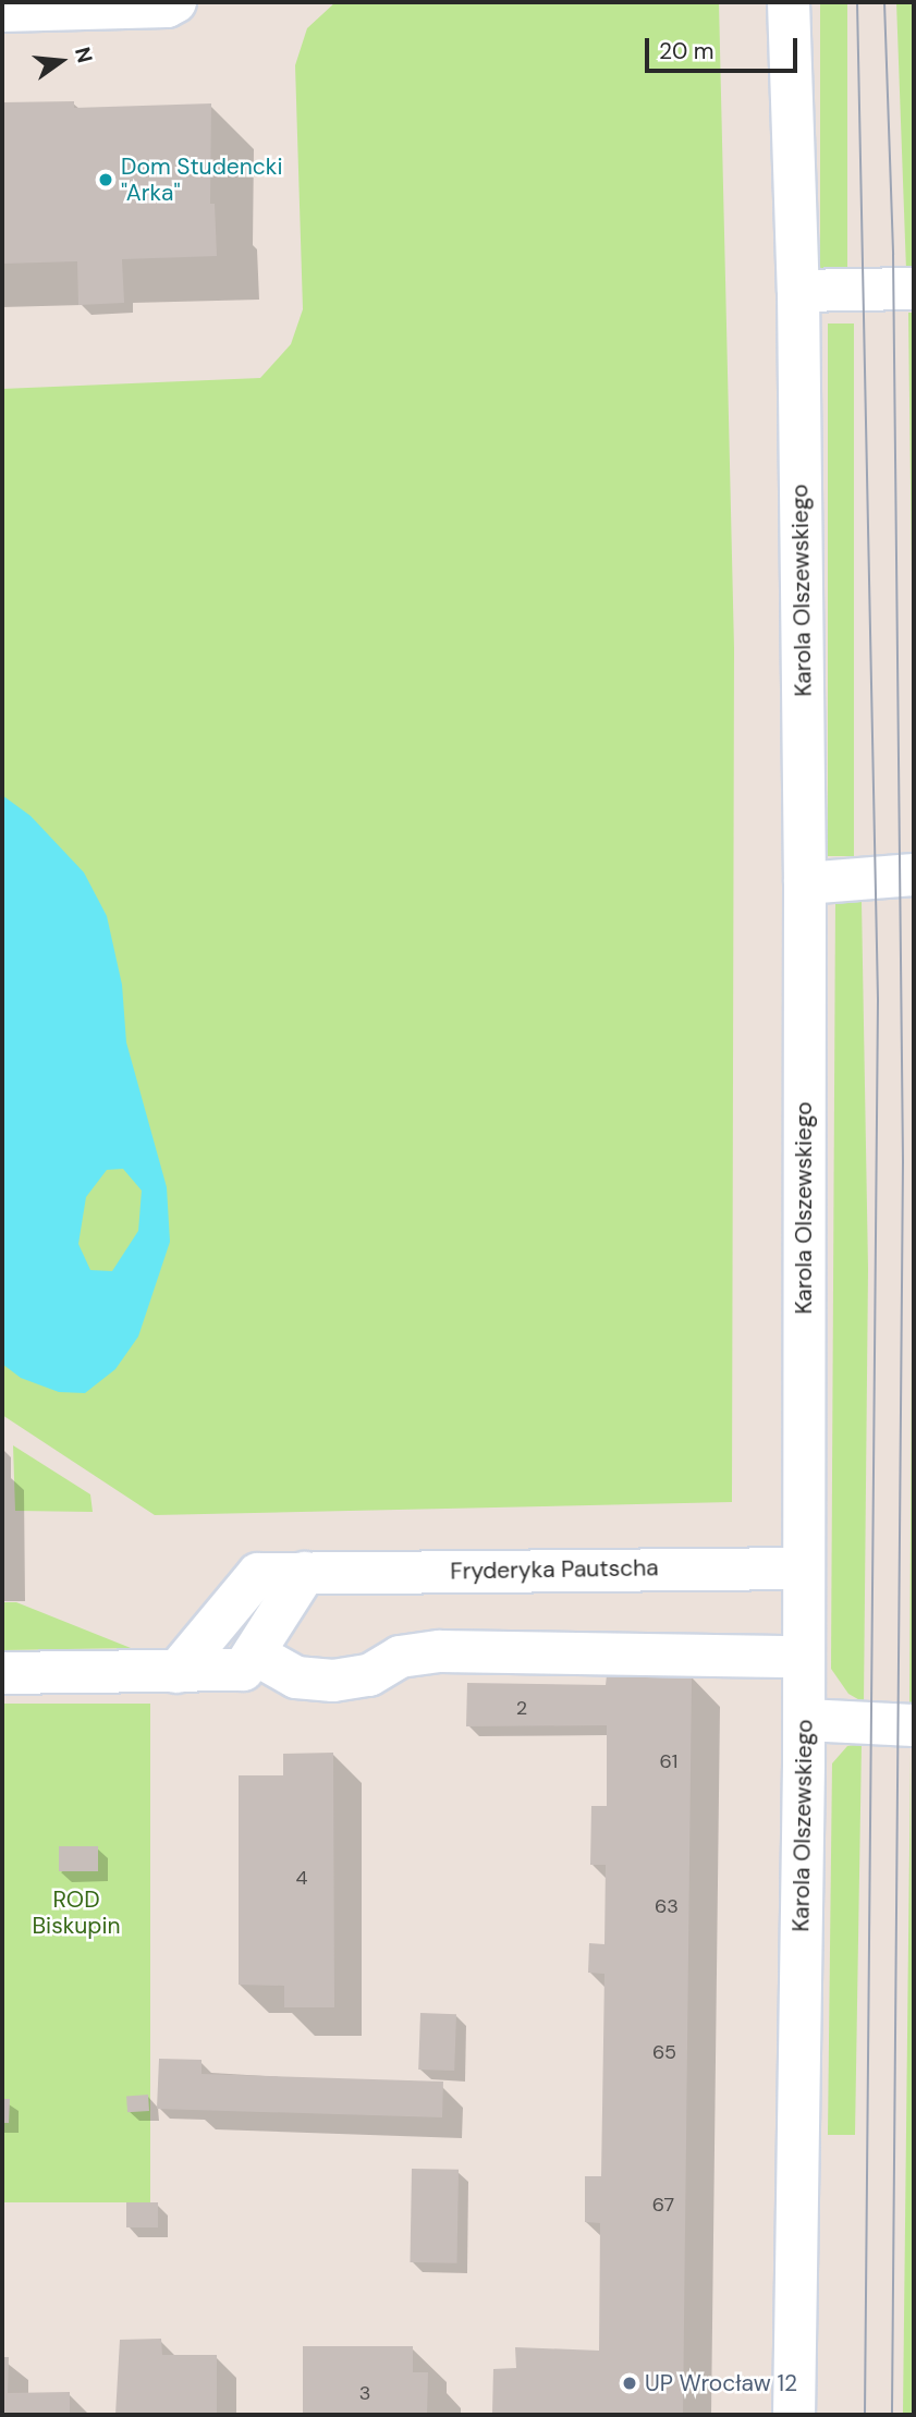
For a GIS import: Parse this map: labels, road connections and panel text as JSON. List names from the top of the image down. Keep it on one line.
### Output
{"streets":{"street":["Karola Olszewskiego","Fryderyka Pautscha"]},"crossings":[["Karola Olszewskiego","Fryderyka Pautscha"]],"parks":["ROD Biskupin"],"places":["Dom Studencki \"Arka\"","UP Wrocław 12"],"house_numbers":["2","61","4","63","65","67","3"],"scale_bar":"20 m","north":"right"}
